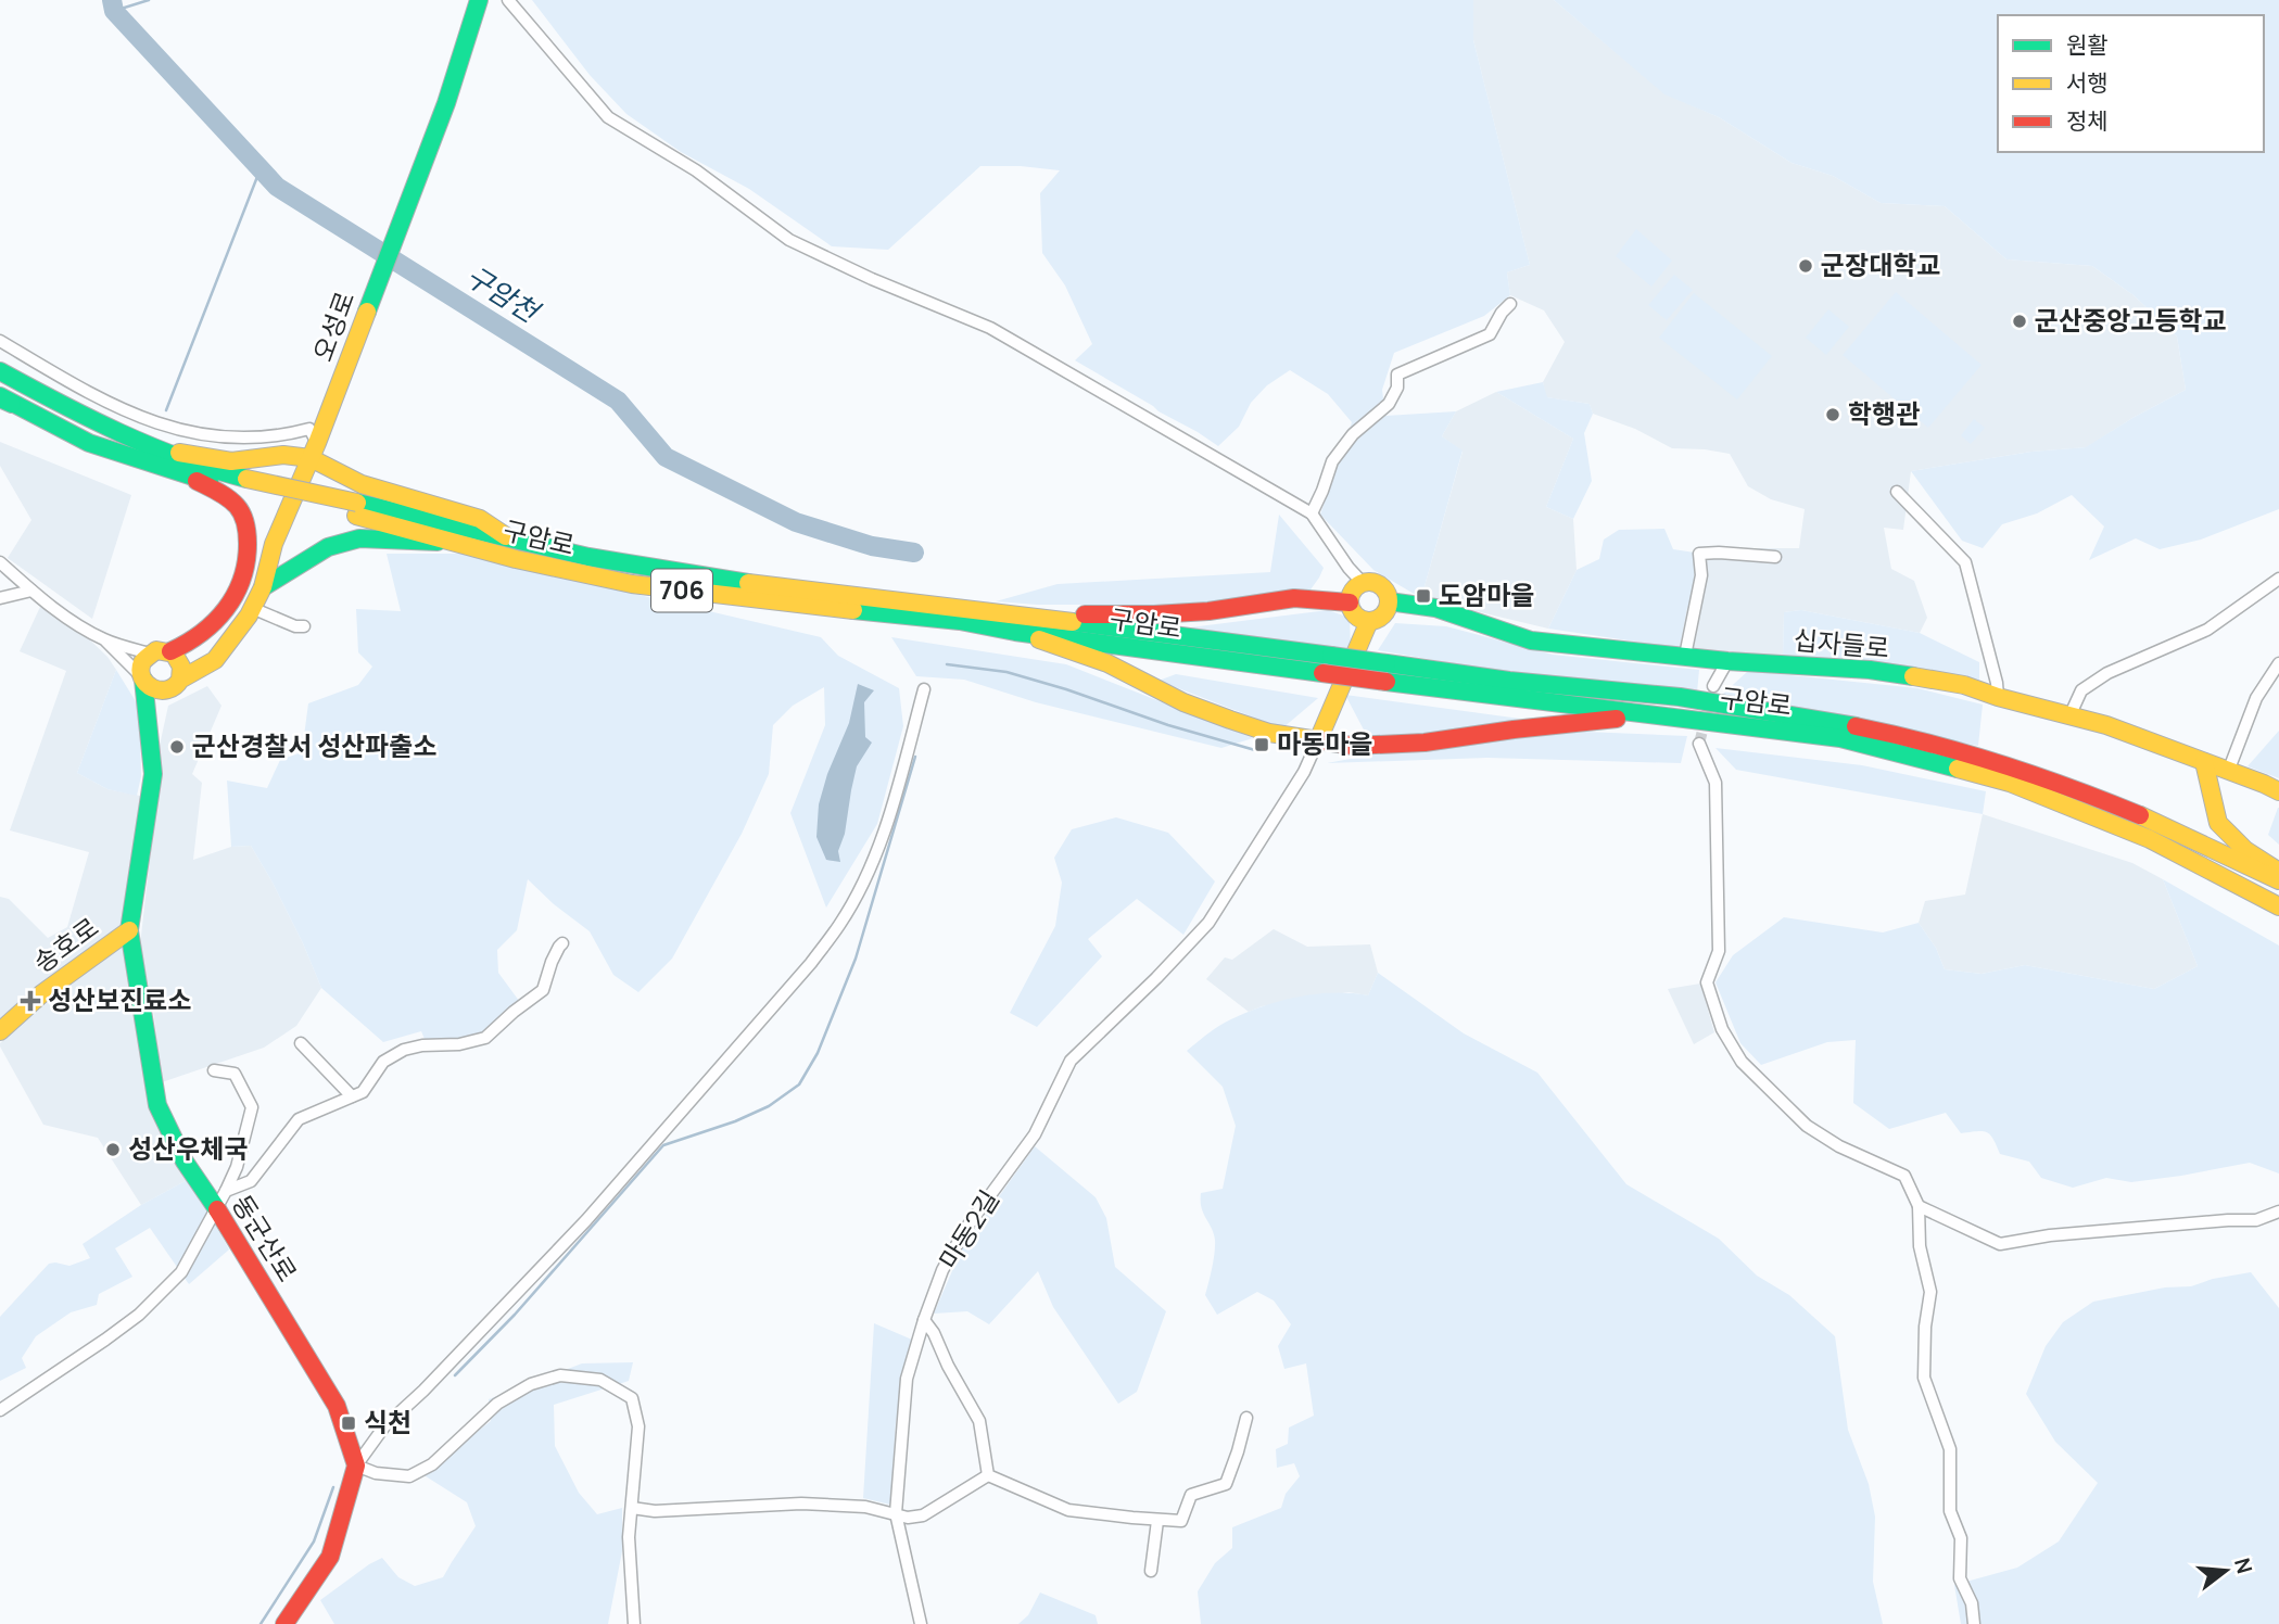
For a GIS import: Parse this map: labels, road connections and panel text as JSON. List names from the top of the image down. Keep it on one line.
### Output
{"streets":{"main road":["오성로","구암로","706","십자들로","송호로","동군산로"],"street":["마동2길"]},"crossings":[["구암로","706"],["706","십자들로"],["706","마동2길"],["송호로","동군산로"]],"water":["구암천"],"places":{"other":["군장대학교","군산중앙고등학교","학행관","군산경찰서 성산파출소","성산우체국"],"transit":["도암마을","마동마을","식천"],"health":["성산보진료소"]},"legend":["원활","서행","정체"],"north":"right"}
